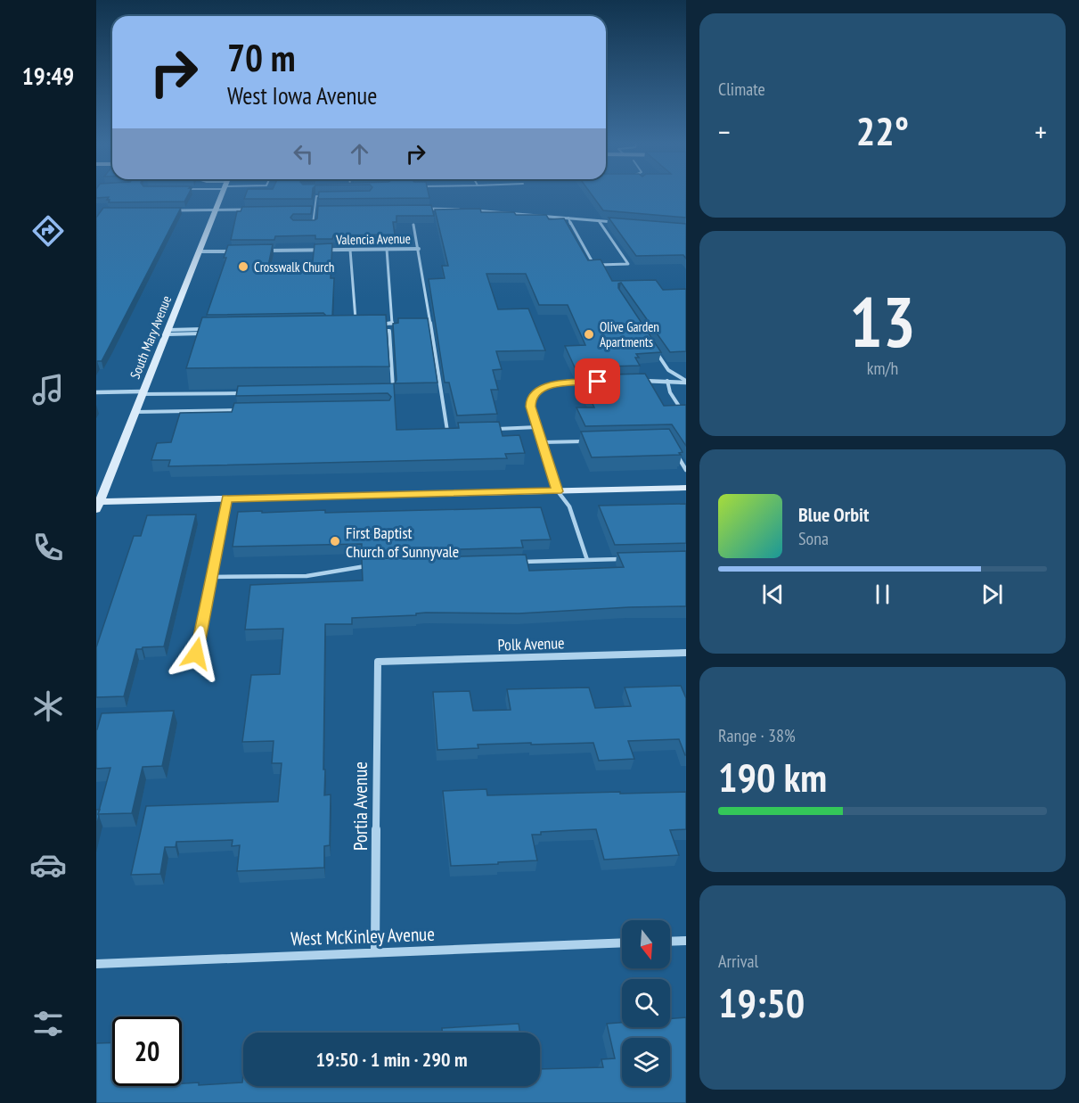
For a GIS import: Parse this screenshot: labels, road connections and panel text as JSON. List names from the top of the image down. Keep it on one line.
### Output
{"streets":{"main road":["South Mary Avenue"],"street":["Valencia Avenue","Polk Avenue","Portia Avenue","West McKinley Avenue"]},"crossings":[["Polk Avenue","Portia Avenue"],["Portia Avenue","West McKinley Avenue"]],"places":["Crosswalk Church","Olive Garden Apartments","First Baptist Church of Sunnyvale"],"north":"bottom","page":{"tabs":"19:49","tile":["Climate",["13","km/h"],["Range · 38%","190 km"],["Arrival","19:50"]],"turn":["70 m","West Iowa Avenue"],"heat":["−","22°","+"],"song":["Blue Orbit","Sona"],"limit":"20","trip":"19:50 · 1 min · 290 m"}}
